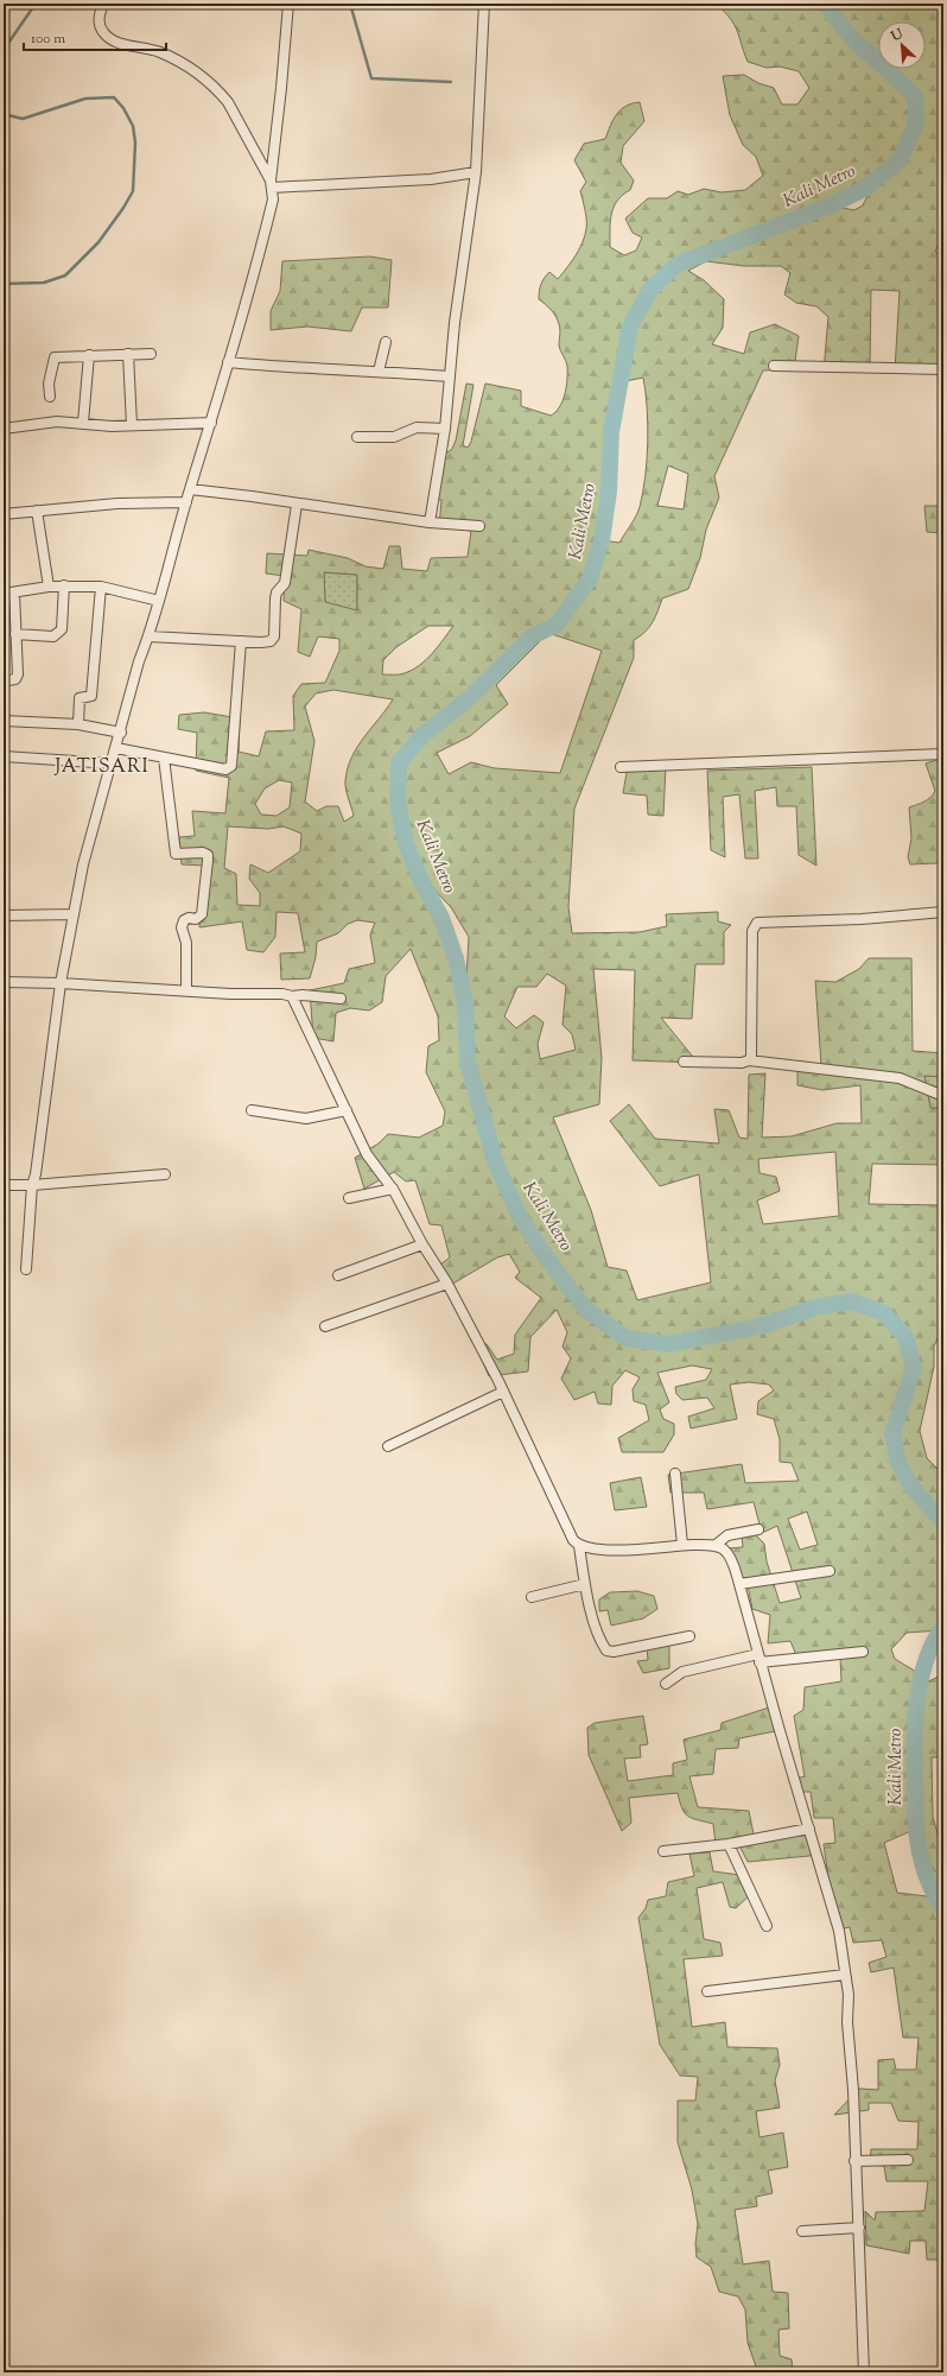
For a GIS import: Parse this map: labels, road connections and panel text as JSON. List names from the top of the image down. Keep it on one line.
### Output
{"districts":["JATISARI"],"water":["Kali Metro"],"scale_bar":"100 m","north":"top left"}
